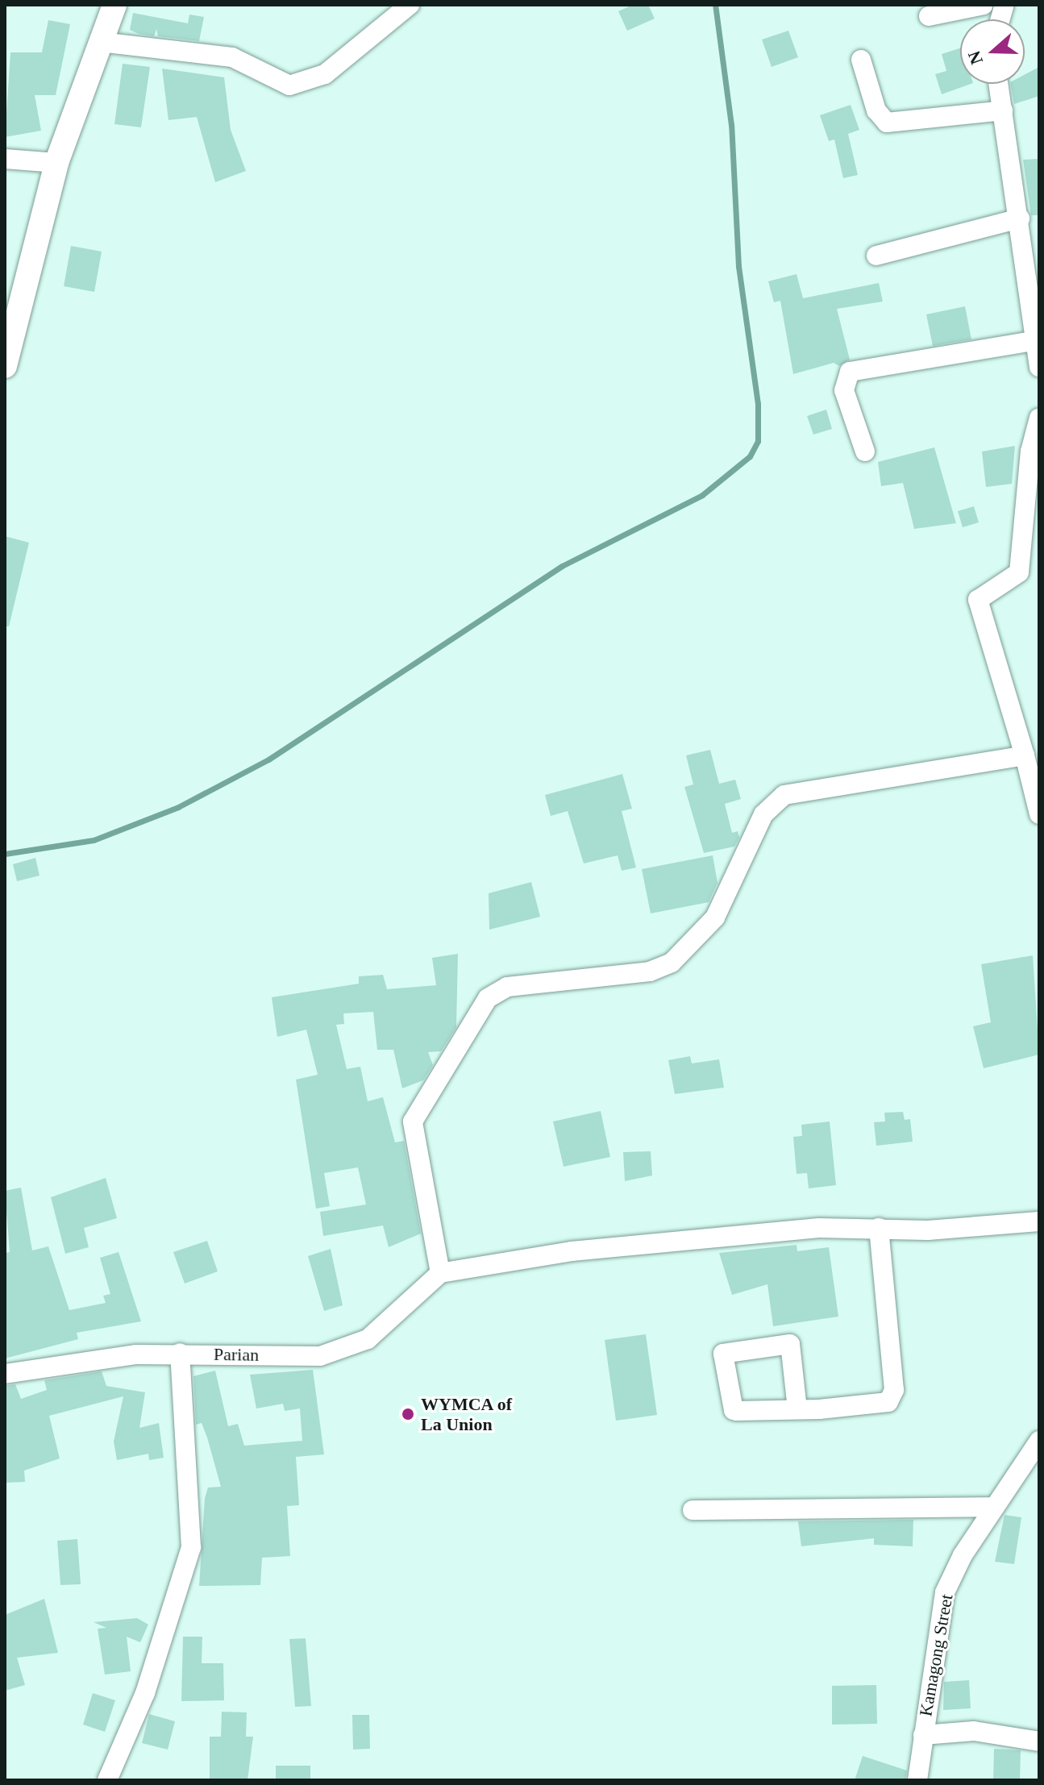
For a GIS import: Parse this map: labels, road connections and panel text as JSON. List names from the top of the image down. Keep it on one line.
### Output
{"streets":{"street":["Parian","Kamagong Street"]},"places":["WYMCA of La Union"],"north":"left"}
